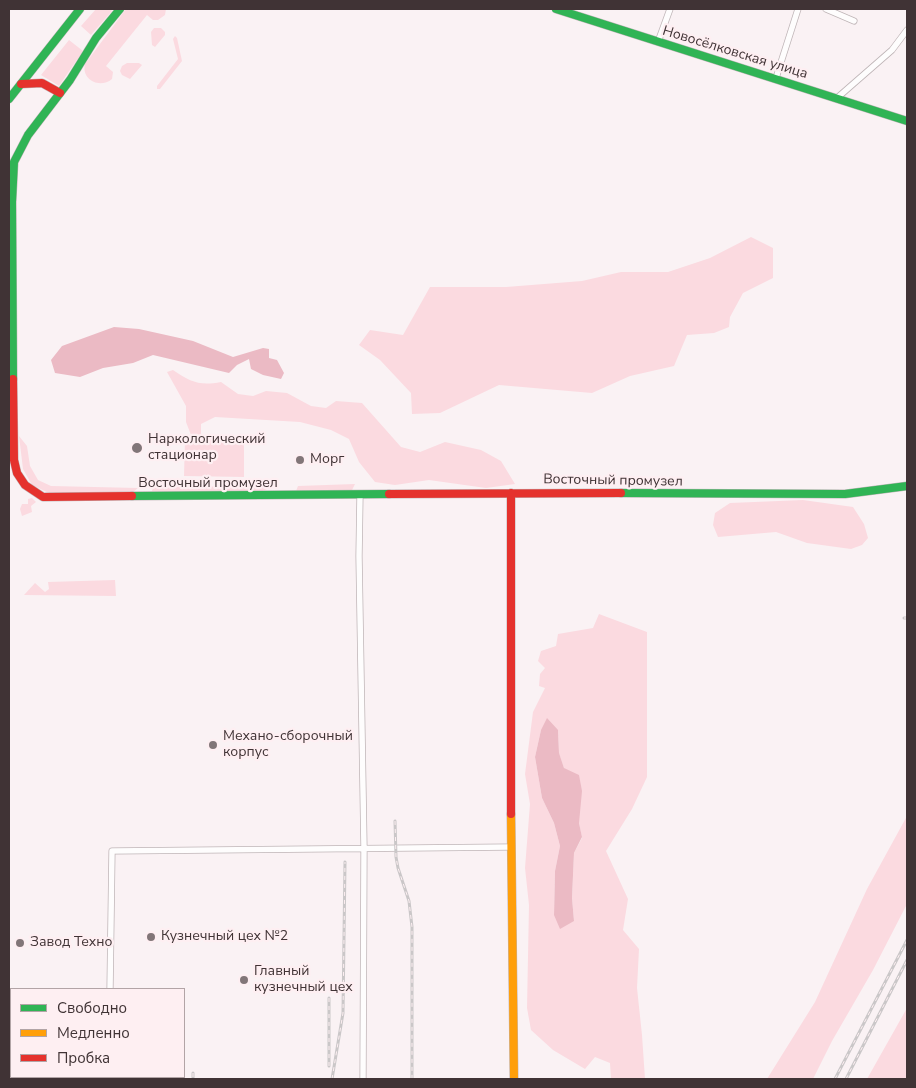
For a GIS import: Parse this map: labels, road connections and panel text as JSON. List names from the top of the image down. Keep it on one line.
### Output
{"streets":{"main road":["Новосёлковская улица","Восточный промузел"]},"places":["Наркологический стационар","Морг","Механо-сборочный корпус","Кузнечный цех №2","Завод Техно","Главный кузнечный цех"],"legend":["Свободно","Медленно","Пробка"]}
